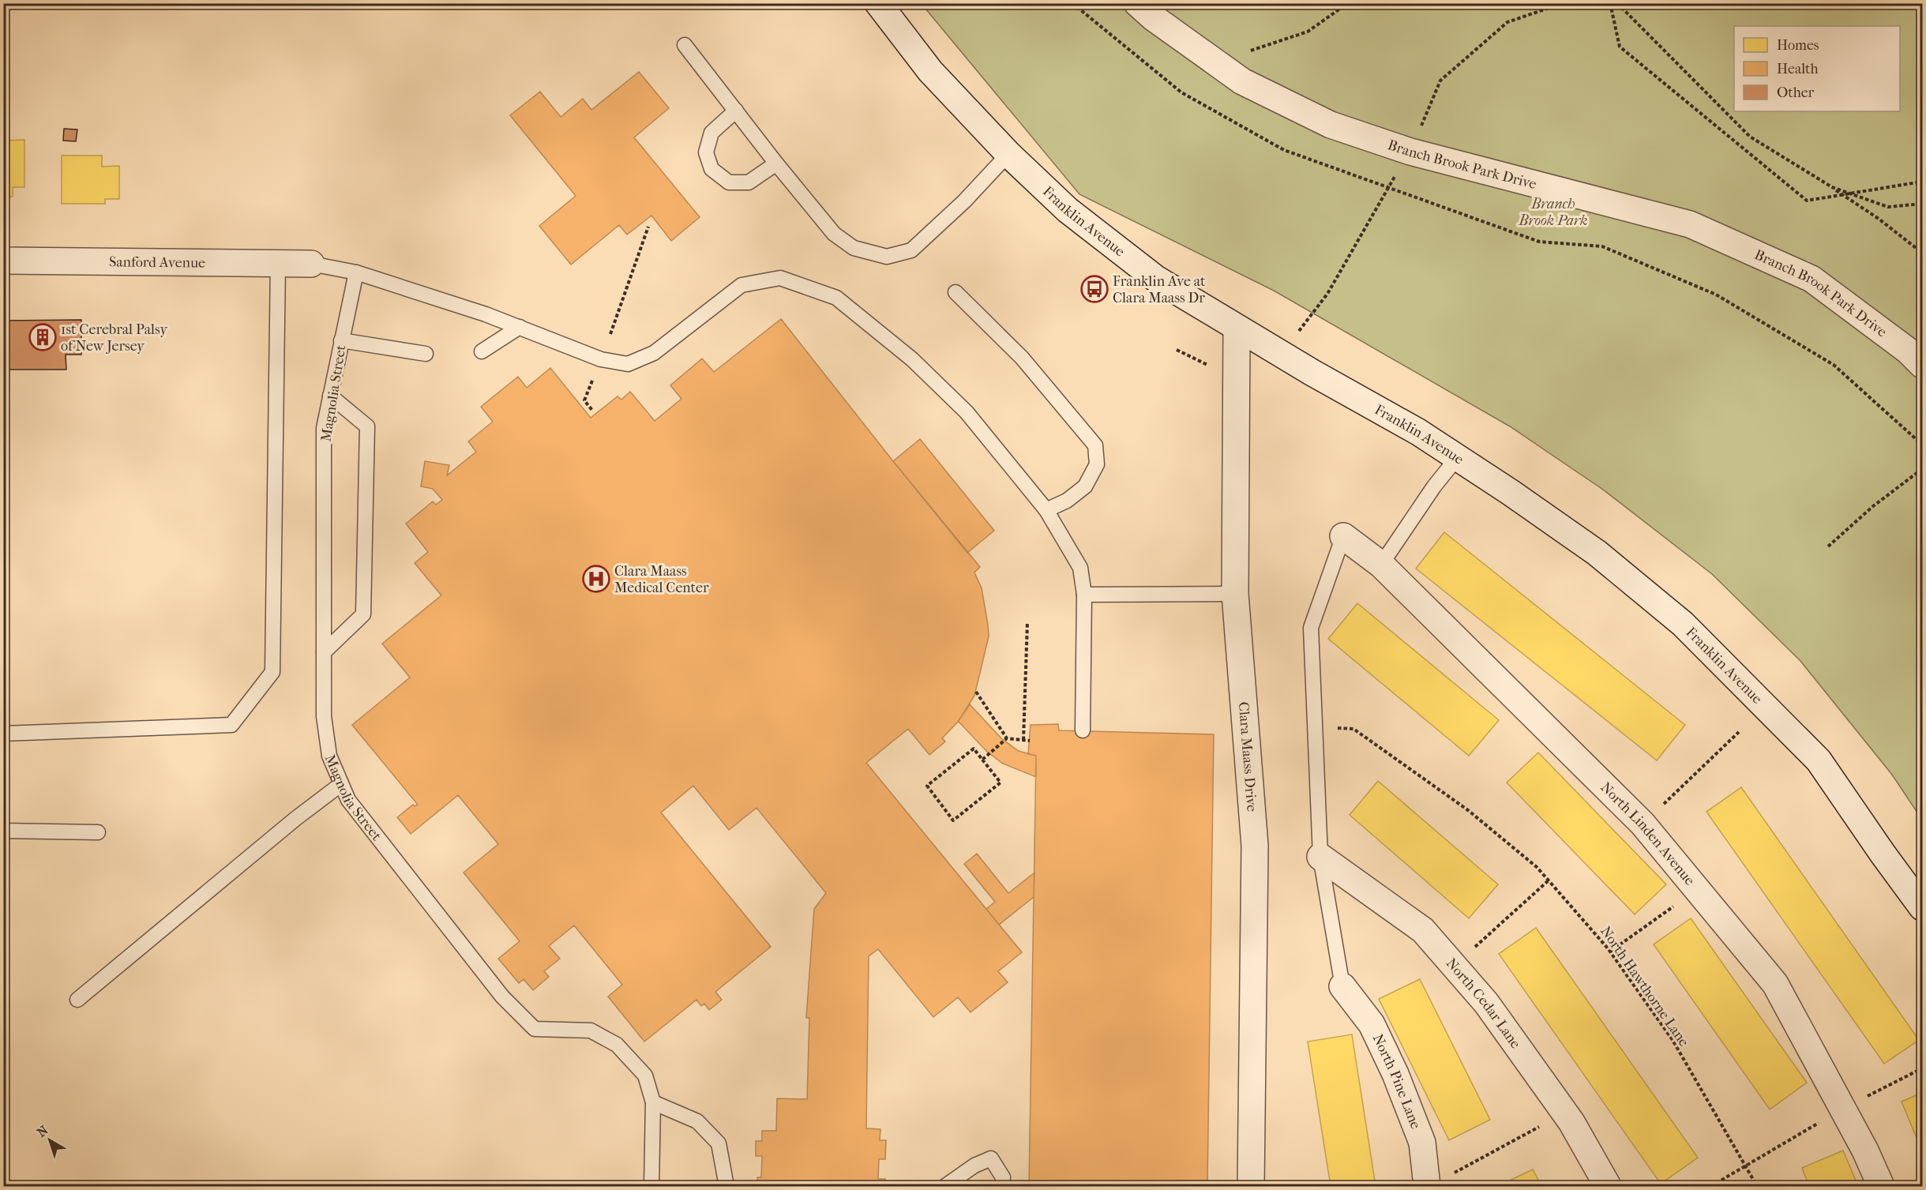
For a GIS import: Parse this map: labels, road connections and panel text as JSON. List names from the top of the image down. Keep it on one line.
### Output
{"streets":{"street":["Branch Brook Park Drive","Franklin Avenue","Sanford Avenue","Clara Maass Drive","North Linden Avenue","North Cedar Lane","North Pine Lane"],"lane":["Magnolia Street"],"path":["North Hawthorne Lane"]},"crossings":[["Franklin Avenue","Clara Maass Drive"]],"parks":["Branch Brook Park"],"places":{"bus stop":["Franklin Ave at Clara Maass Dr"],"building":["1st Cerebral Palsy of New Jersey"],"hospital":["Clara Maass Medical Center"]},"legend":["Homes","Health","Other"],"north":"top left"}
